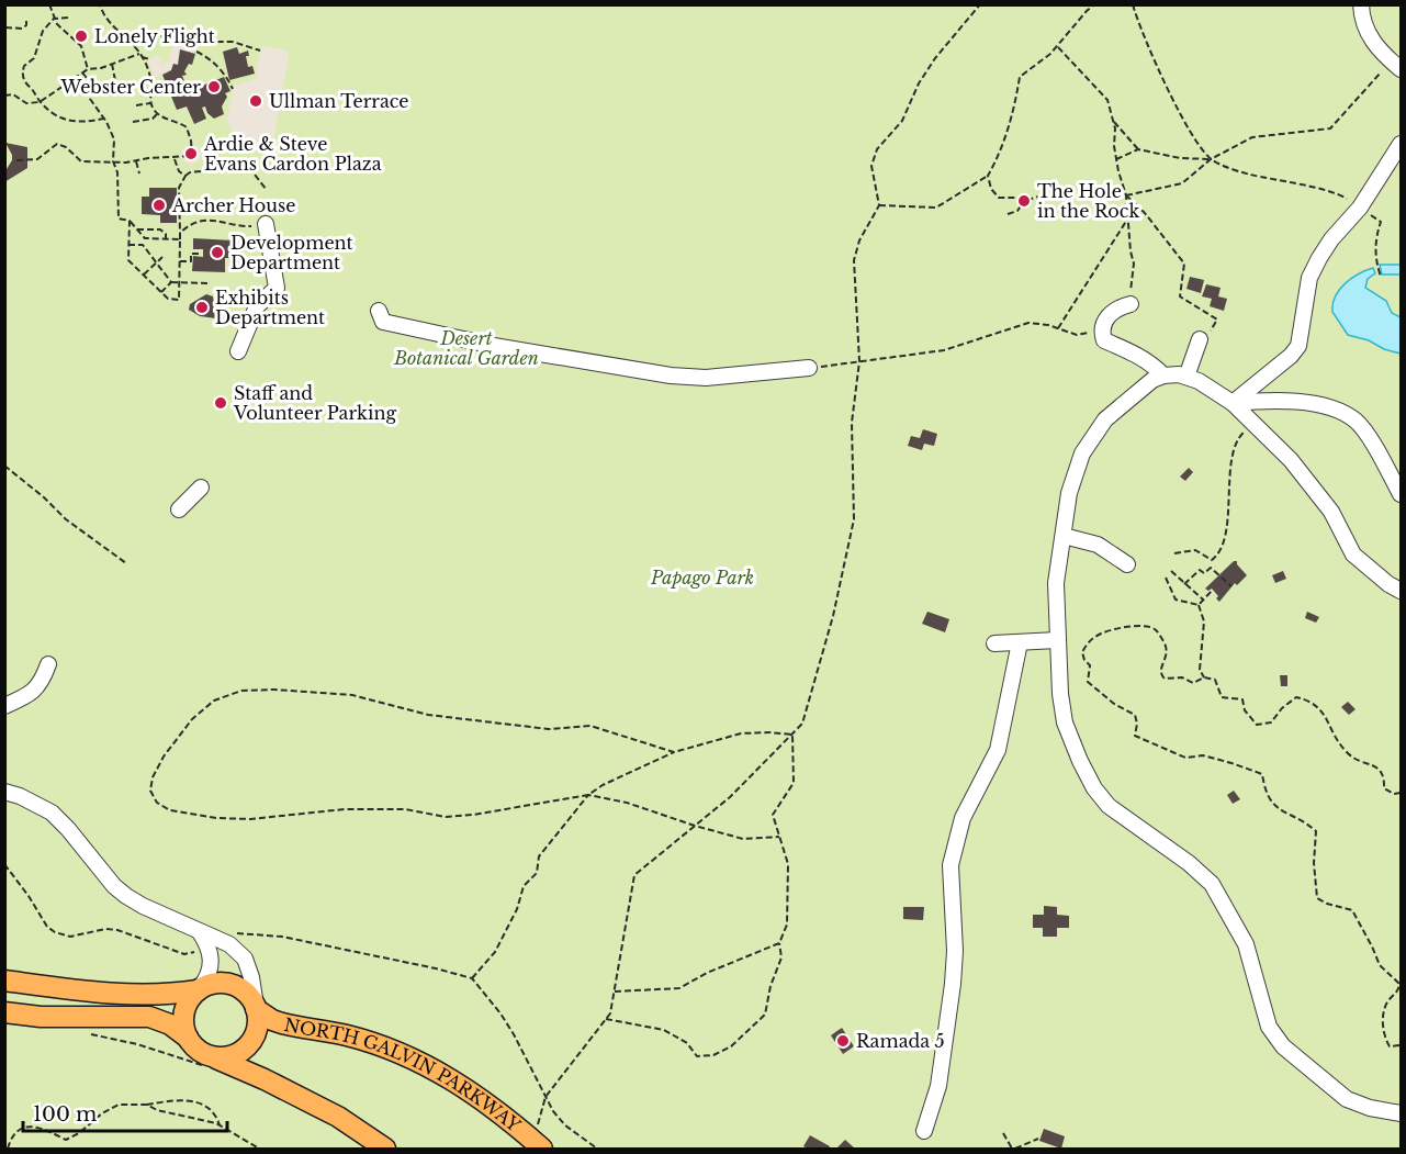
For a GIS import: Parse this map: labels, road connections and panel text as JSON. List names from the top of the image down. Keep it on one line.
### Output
{"streets":{"main road":["NORTH GALVIN PARKWAY"]},"parks":["Desert Botanical Garden","Papago Park"],"places":["Lonely Flight","Webster Center","Ullman Terrace","Ardie & Steve Evans Cardon Plaza","The Hole in the Rock","Archer House","Development Department","Exhibits Department","Staff and Volunteer Parking","Ramada 5"],"scale_bar":"100 m"}
